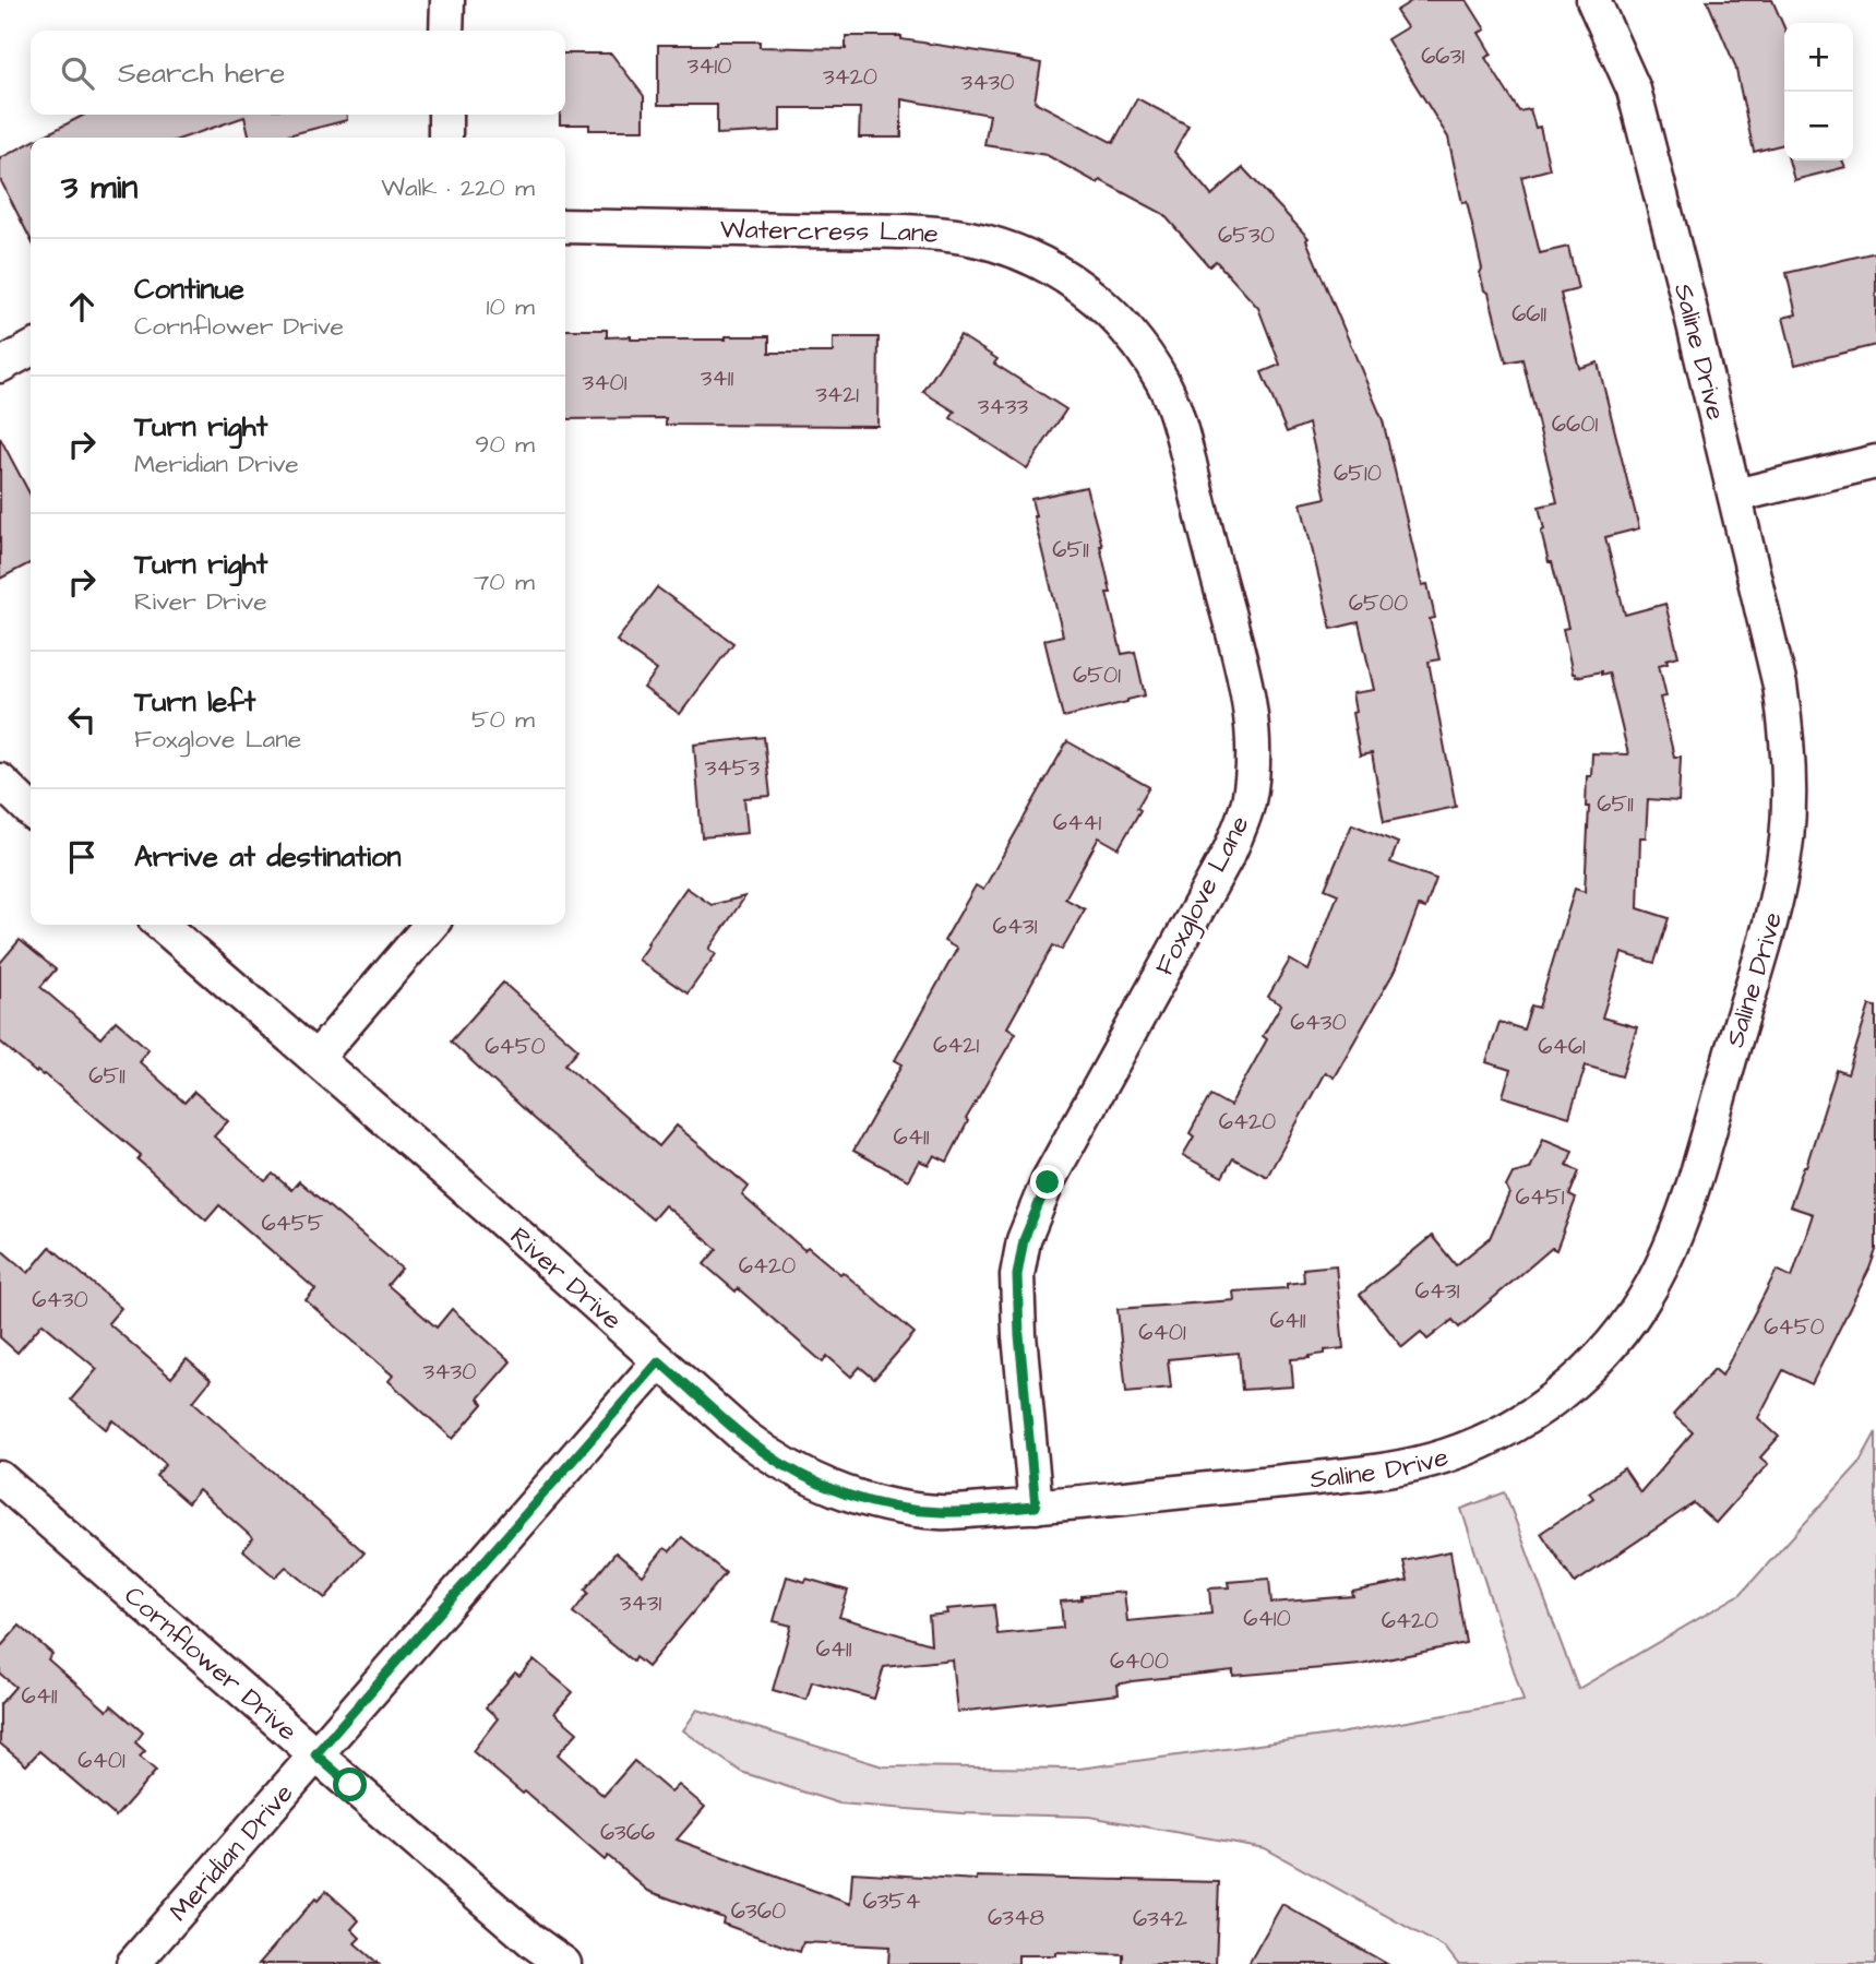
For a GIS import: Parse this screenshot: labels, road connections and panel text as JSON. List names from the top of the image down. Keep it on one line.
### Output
{"streets":{"street":["Watercress Lane","Saline Drive","Foxglove Lane","River Drive","Cornflower Drive","Meridian Drive"]},"crossings":[["Watercress Lane","Foxglove Lane"],["Saline Drive","Foxglove Lane"],["Saline Drive","River Drive"],["Foxglove Lane","River Drive"],["River Drive","Meridian Drive"],["Cornflower Drive","Meridian Drive"]],"house_numbers":["6631","3410","3420","3430","6530","6611","3411","3401","3421","3433","6601","6510","6511","6500","6501","3453","6511","6441","6431","6430","6421","6450","6461","6511","6420","6411","6451","6455","6420","6431","6430","6411","6450","6401","3430","3431","6410","6420","6411","6400","6411","6401","6366","6354","6360","6348","6342"],"page":{"map_buttons":["+","−"],"search":"Search here","heading":["3 min","Walk · 220 m"],"list":[["Continue","Cornflower Drive","10 m"],["Turn right","Meridian Drive","90 m"],["Turn right","River Drive","70 m"],["Turn left","Foxglove Lane","50 m"],"Arrive at destination"]}}
